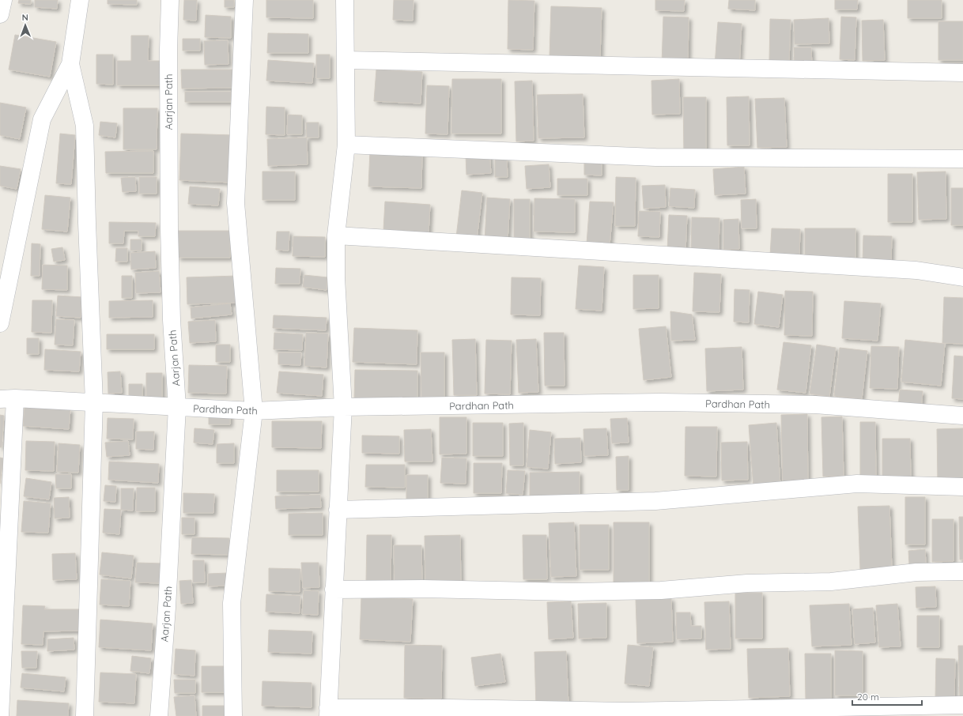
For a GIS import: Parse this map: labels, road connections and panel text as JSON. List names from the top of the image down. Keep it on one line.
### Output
{"streets":{"street":["Aarjan Path","Pardhan Path"]},"crossings":[["Aarjan Path","Pardhan Path"]],"scale_bar":"20 m","north":"top"}
